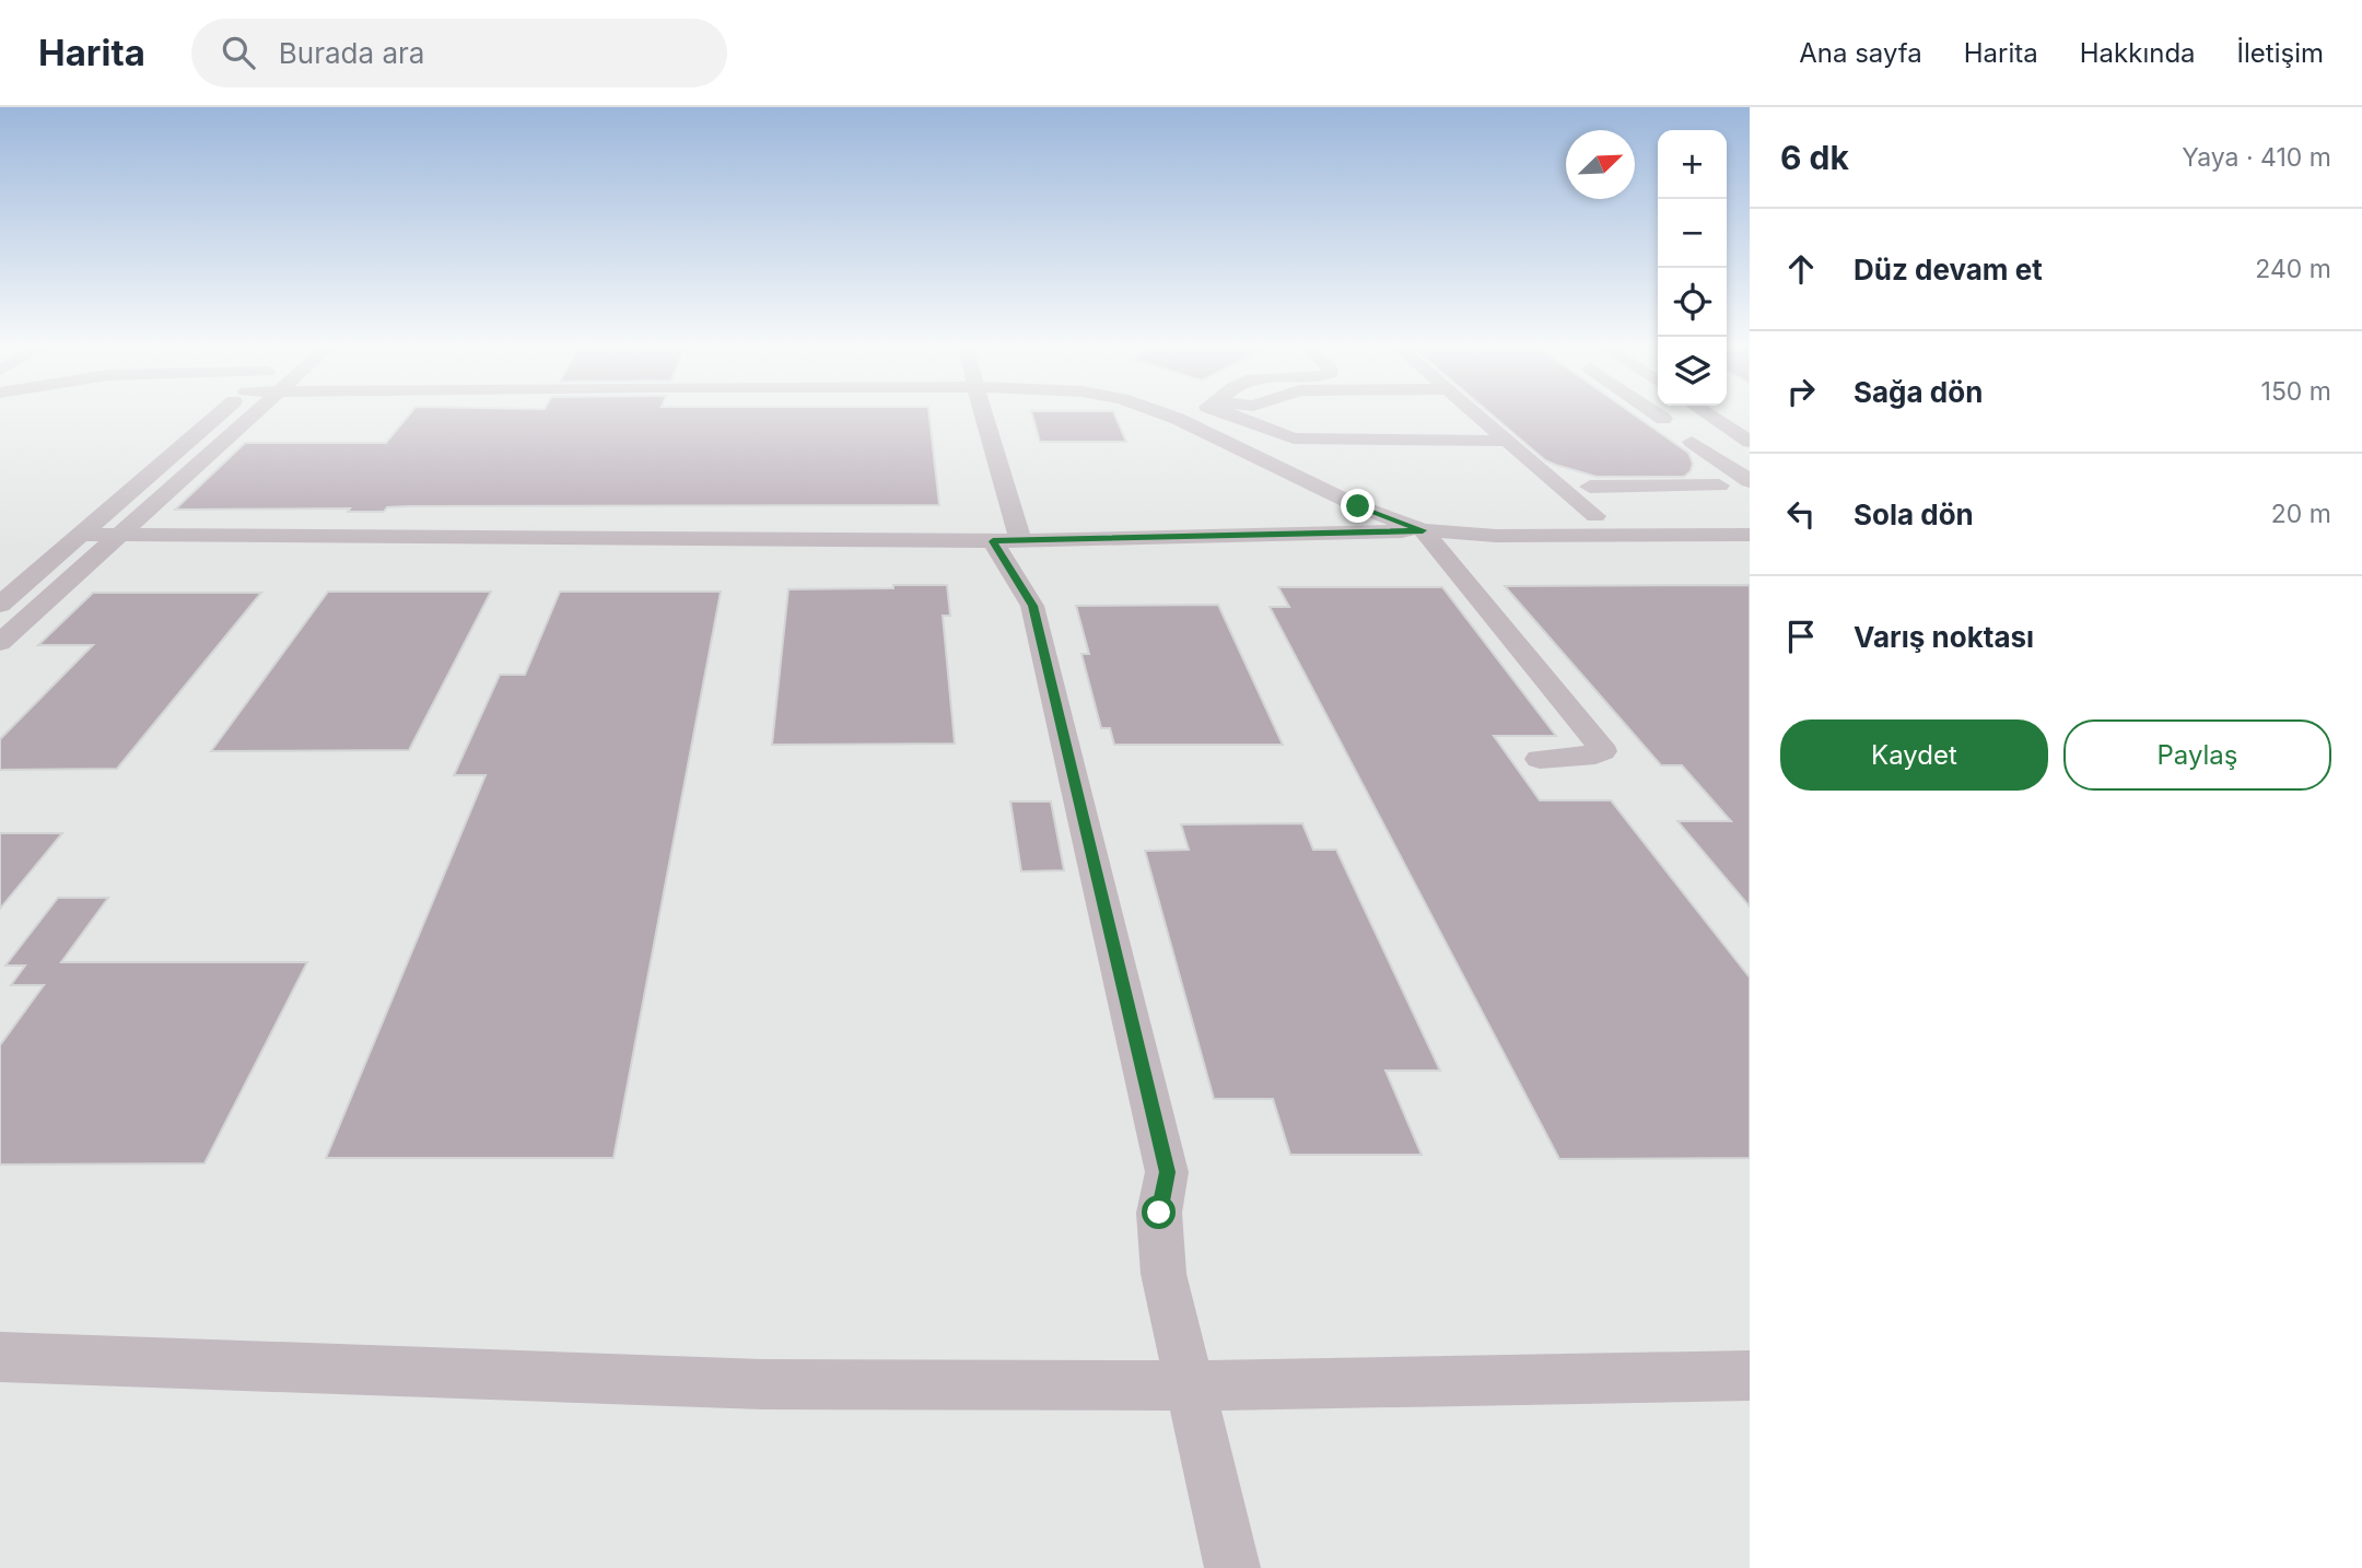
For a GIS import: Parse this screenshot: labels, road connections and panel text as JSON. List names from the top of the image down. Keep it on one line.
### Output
{"north":"top right","page":{"header":"Harita","search":"Burada ara","nav":["Ana sayfa","Harita","Hakkında","İletişim"],"heading":["6 dk","Yaya · 410 m"],"map_buttons":["+","−"],"list":[["Düz devam et","240 m"],["Sağa dön","150 m"],["Sola dön","20 m"],"Varış noktası"],"buttons":["Kaydet","Paylaş"]}}
